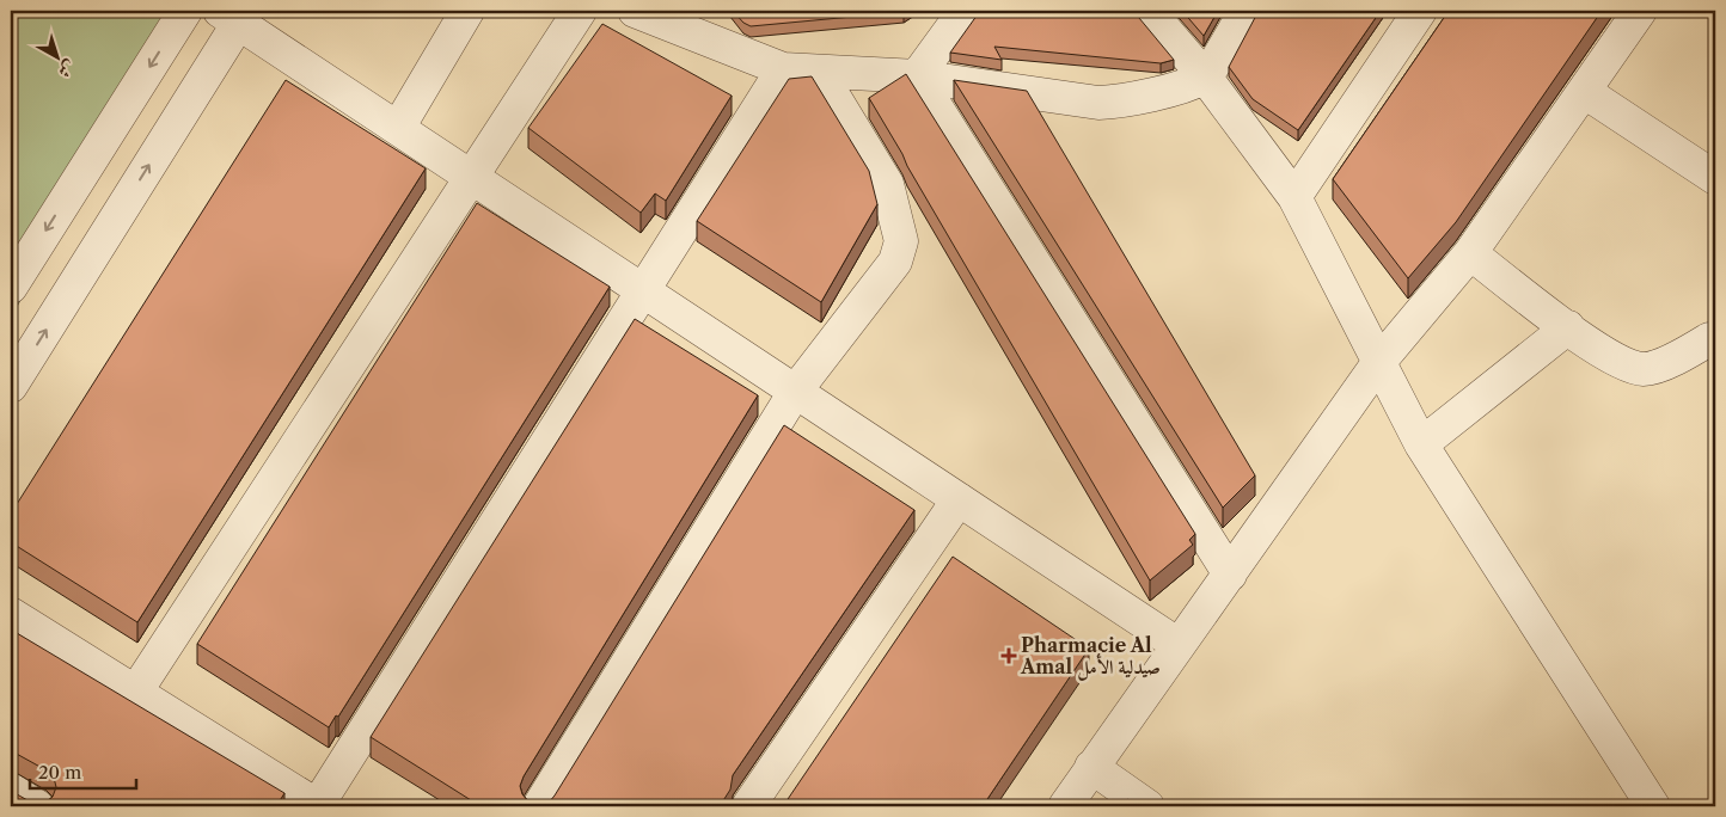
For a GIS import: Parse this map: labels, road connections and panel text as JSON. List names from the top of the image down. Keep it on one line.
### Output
{"places":{"health":["Pharmacie Al Amal صيدلية الأمل"]},"scale_bar":"20 m","north":"bottom right"}
